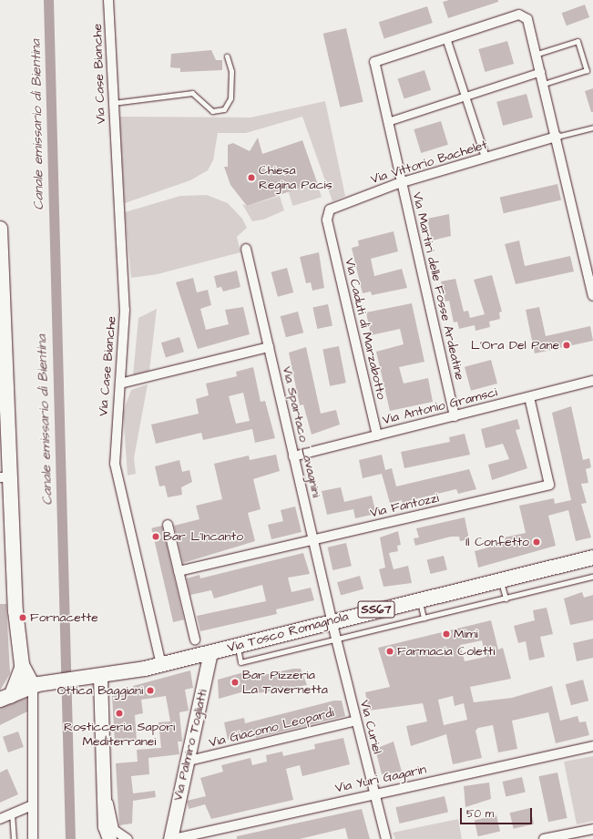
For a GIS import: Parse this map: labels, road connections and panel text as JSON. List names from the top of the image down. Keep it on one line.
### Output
{"streets":{"main road":["SS67","Via Tosco Romagnola","Via Palmiro Togliatti"],"street":["Via Case Bianche","Via Vittorio Bachelet","Via Martiri delle Fosse Ardeatine","Via Caduti di Marzabotto","Via Antonio Gramsci","Via Spartaco Lavagnini","Via Fantozzi","Via Curiel","Via Giacomo Leopardi","Via Yuri Gagarin"]},"crossings":[["Via Case Bianche","Via Tosco Romagnola"],["Via Vittorio Bachelet","Via Martiri delle Fosse Ardeatine"],["Via Vittorio Bachelet","Via Caduti di Marzabotto"],["Via Martiri delle Fosse Ardeatine","Via Antonio Gramsci"],["Via Caduti di Marzabotto","Via Antonio Gramsci"],["Via Antonio Gramsci","Via Spartaco Lavagnini"],["Via Antonio Gramsci","Via Fantozzi"],["Via Spartaco Lavagnini","Via Fantozzi"],["Via Spartaco Lavagnini","Via Tosco Romagnola"],["Via Spartaco Lavagnini","Via Curiel"],["SS67","Via Tosco Romagnola"],["Via Tosco Romagnola","Via Curiel"],["Via Tosco Romagnola","Via Palmiro Togliatti"],["Via Curiel","Via Giacomo Leopardi"],["Via Curiel","Via Yuri Gagarin"]],"water":["Canale emissario di Bientina"],"places":["Chiesa Regina Pacis","L'Ora Del Pane","Bar L'Incanto","Il Confetto","Fornacette","Mimì","Farmacia Coletti","Bar Pizzeria La Tavernetta","Ottica Baggiani","Rosticceria Sapori Mediterranei"],"scale_bar":"50 m"}
